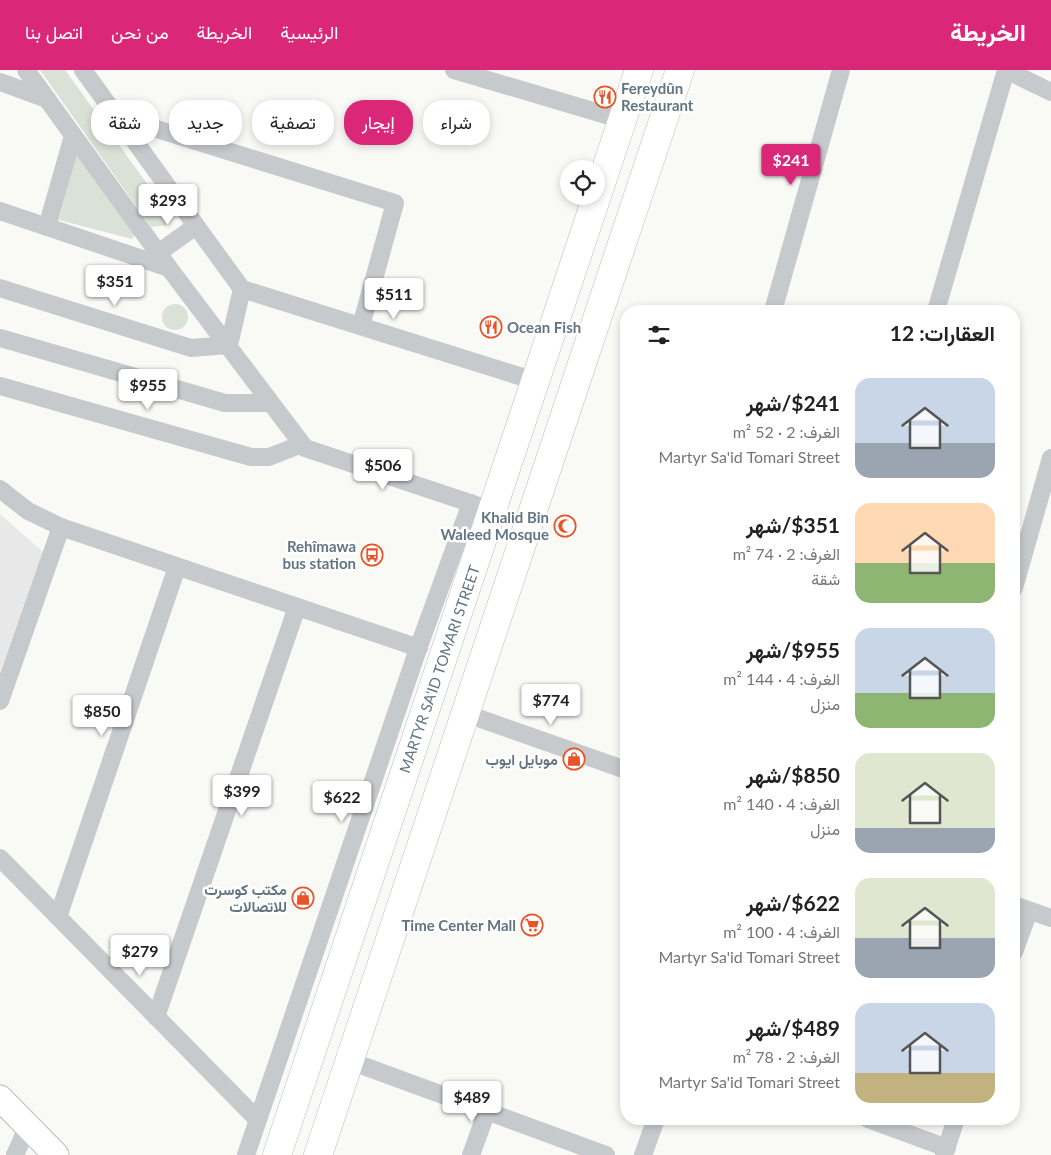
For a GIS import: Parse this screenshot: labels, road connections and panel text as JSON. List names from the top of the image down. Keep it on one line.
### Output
{"streets":{"main road":["MARTYR SA'ID TOMARI STREET"]},"places":{"restaurant":["Fereydûn Restaurant","Ocean Fish"],"mosque":["Khalid Bin Waleed Mosque"],"bus stop":["Rehîmawa bus station"],"shop":["موبايل ايوب","مكتب كوسرت للاتصالات"],"supermarket":["Time Center Mall"]},"page":{"header":"الخريطة","nav":["الرئيسية","الخريطة","من نحن","اتصل بنا"],"chip":["شراء","إيجار","تصفية","جديد","شقة"],"price":["$241","$293","$351","$511","$955","$506","$774","$850","$399","$622","$279","$489"],"heading":"العقارات: 12","list":[{"name":"$241/شهر","note":"الغرف: 2 · 52 m² · Martyr Sa'id Tomari Street"},{"name":"$351/شهر","note":"الغرف: 2 · 74 m² · شقة"},{"name":"$955/شهر","note":"الغرف: 4 · 144 m² · منزل"},{"name":"$850/شهر","note":"الغرف: 4 · 140 m² · منزل"},{"name":"$622/شهر","note":"الغرف: 4 · 100 m² · Martyr Sa'id Tomari Street"},{"name":"$489/شهر","note":"الغرف: 2 · 78 m² · Martyr Sa'id Tomari Street"}]}}
